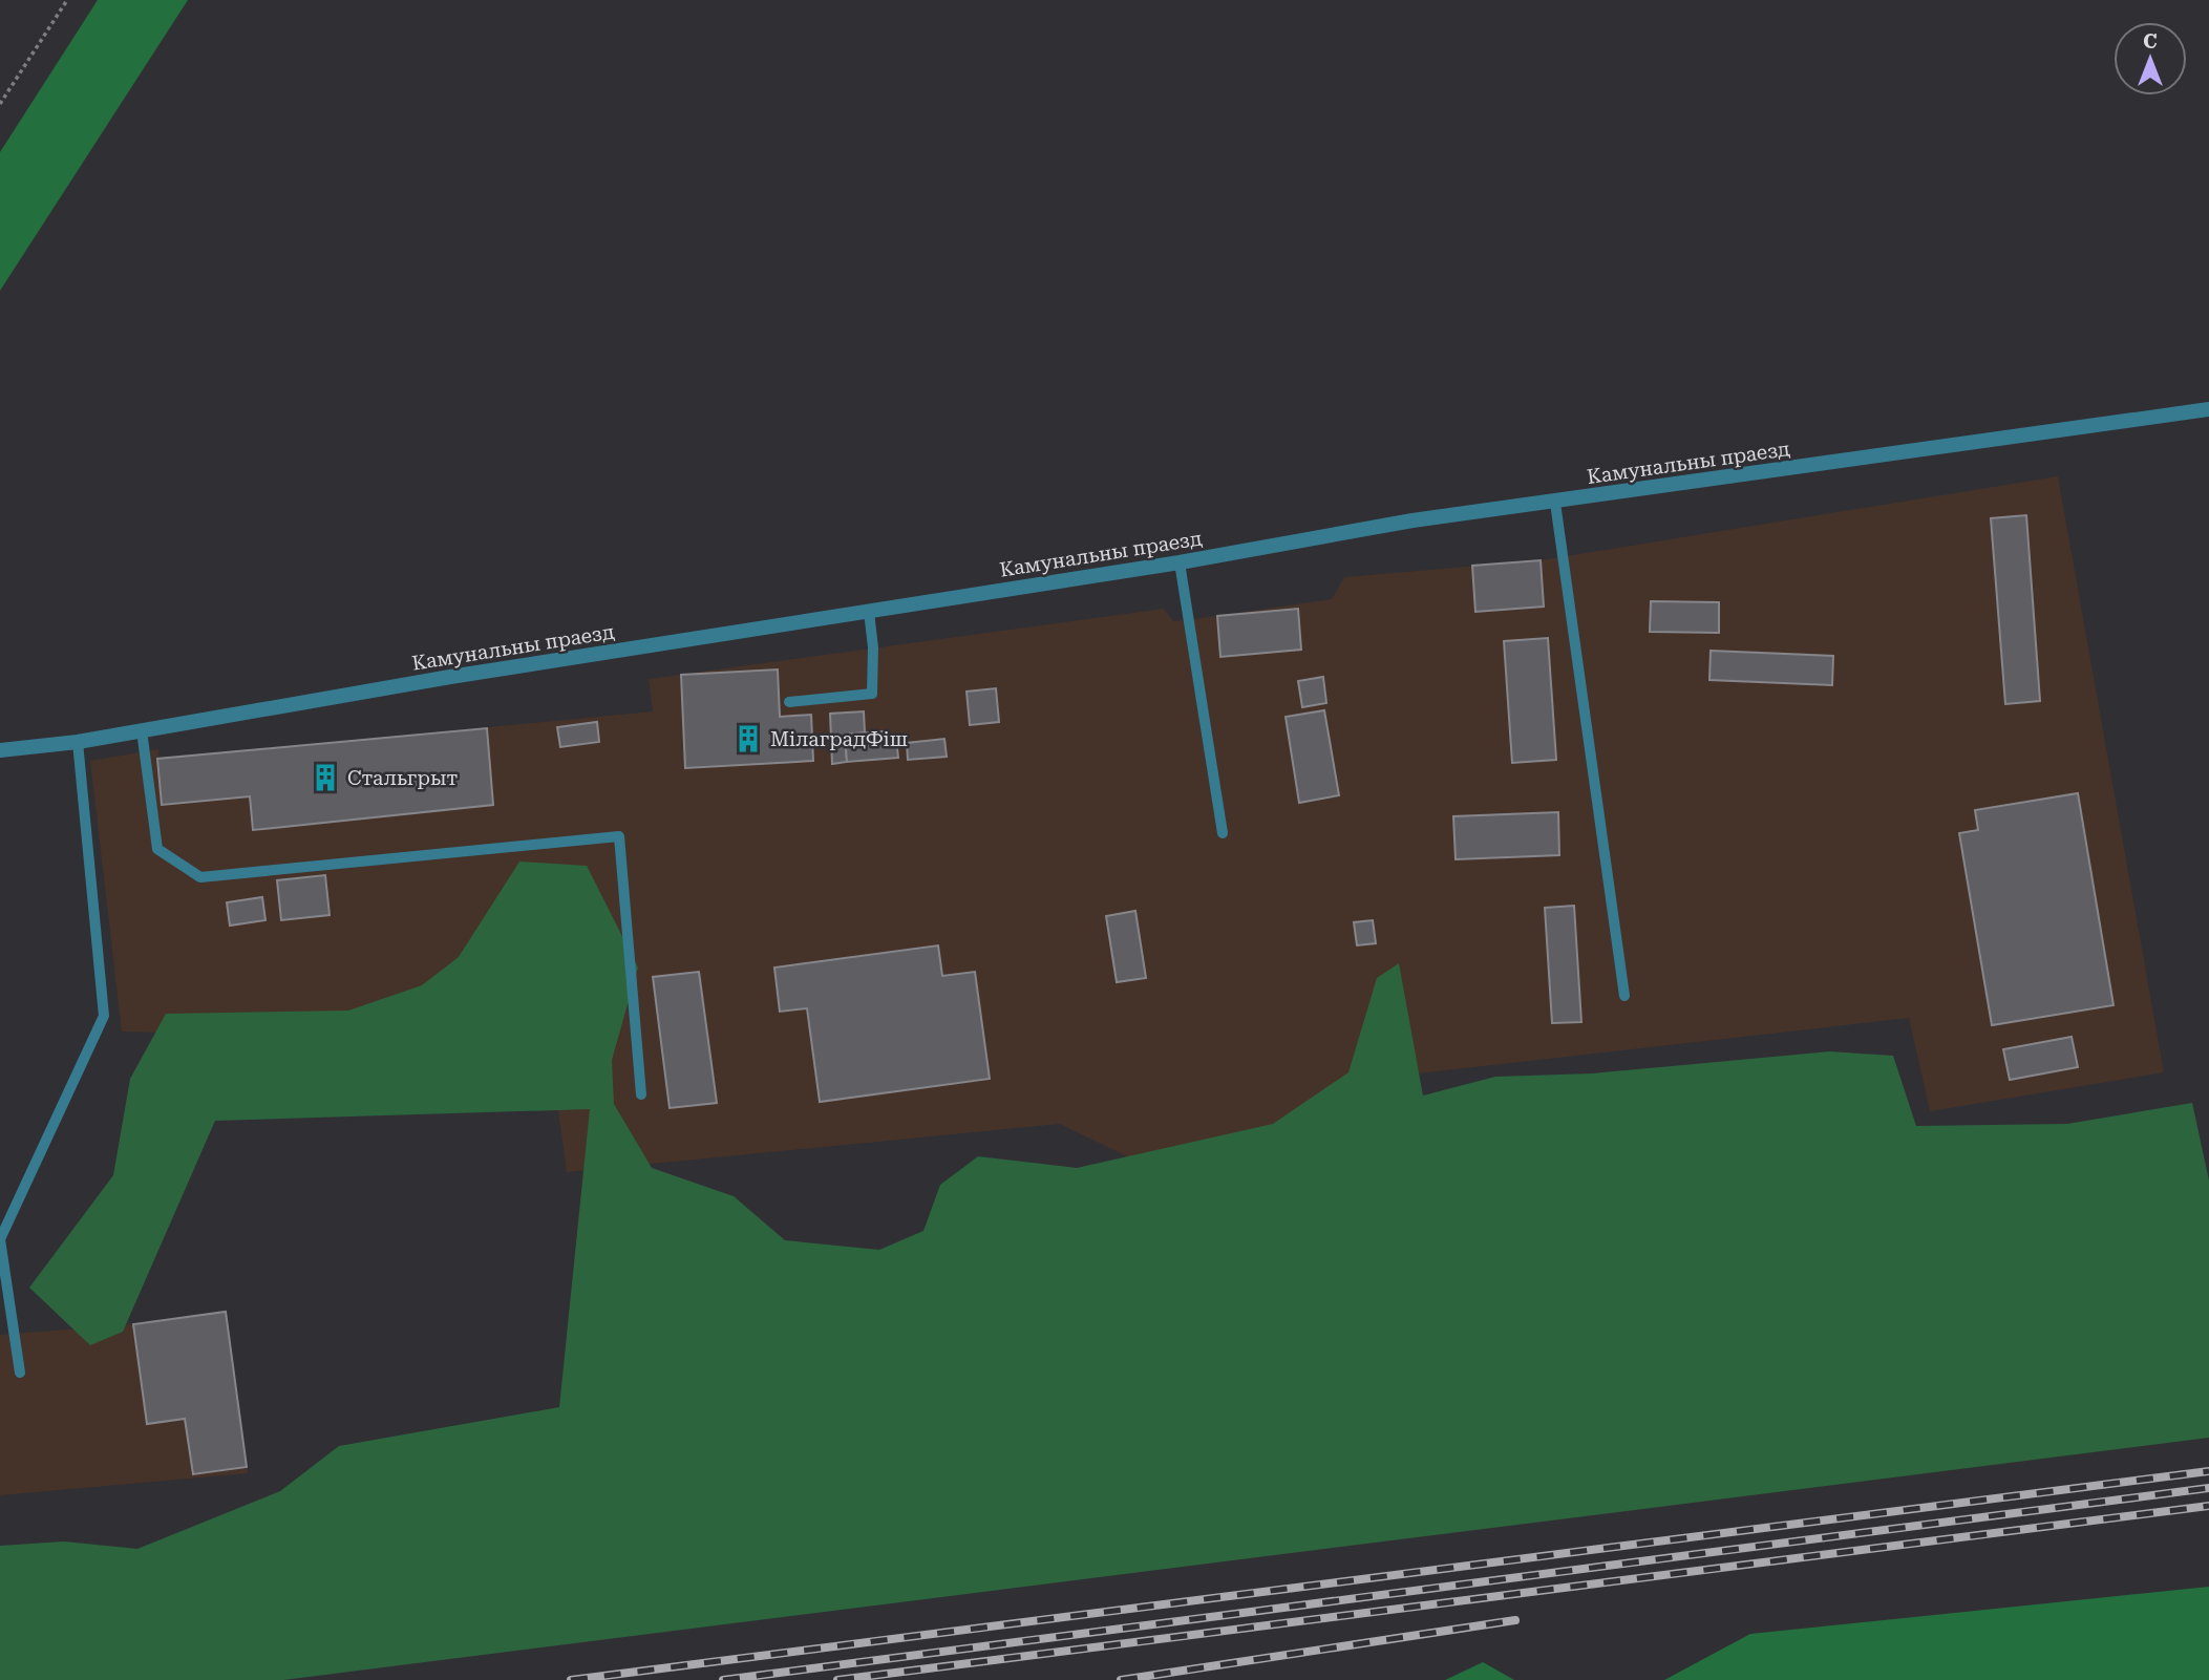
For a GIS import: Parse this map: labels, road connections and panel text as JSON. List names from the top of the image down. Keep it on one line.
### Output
{"streets":{"street":["Камунальны праезд"]},"places":{"building":["МілаградФіш","Стальгрыт"]},"north":"top"}
